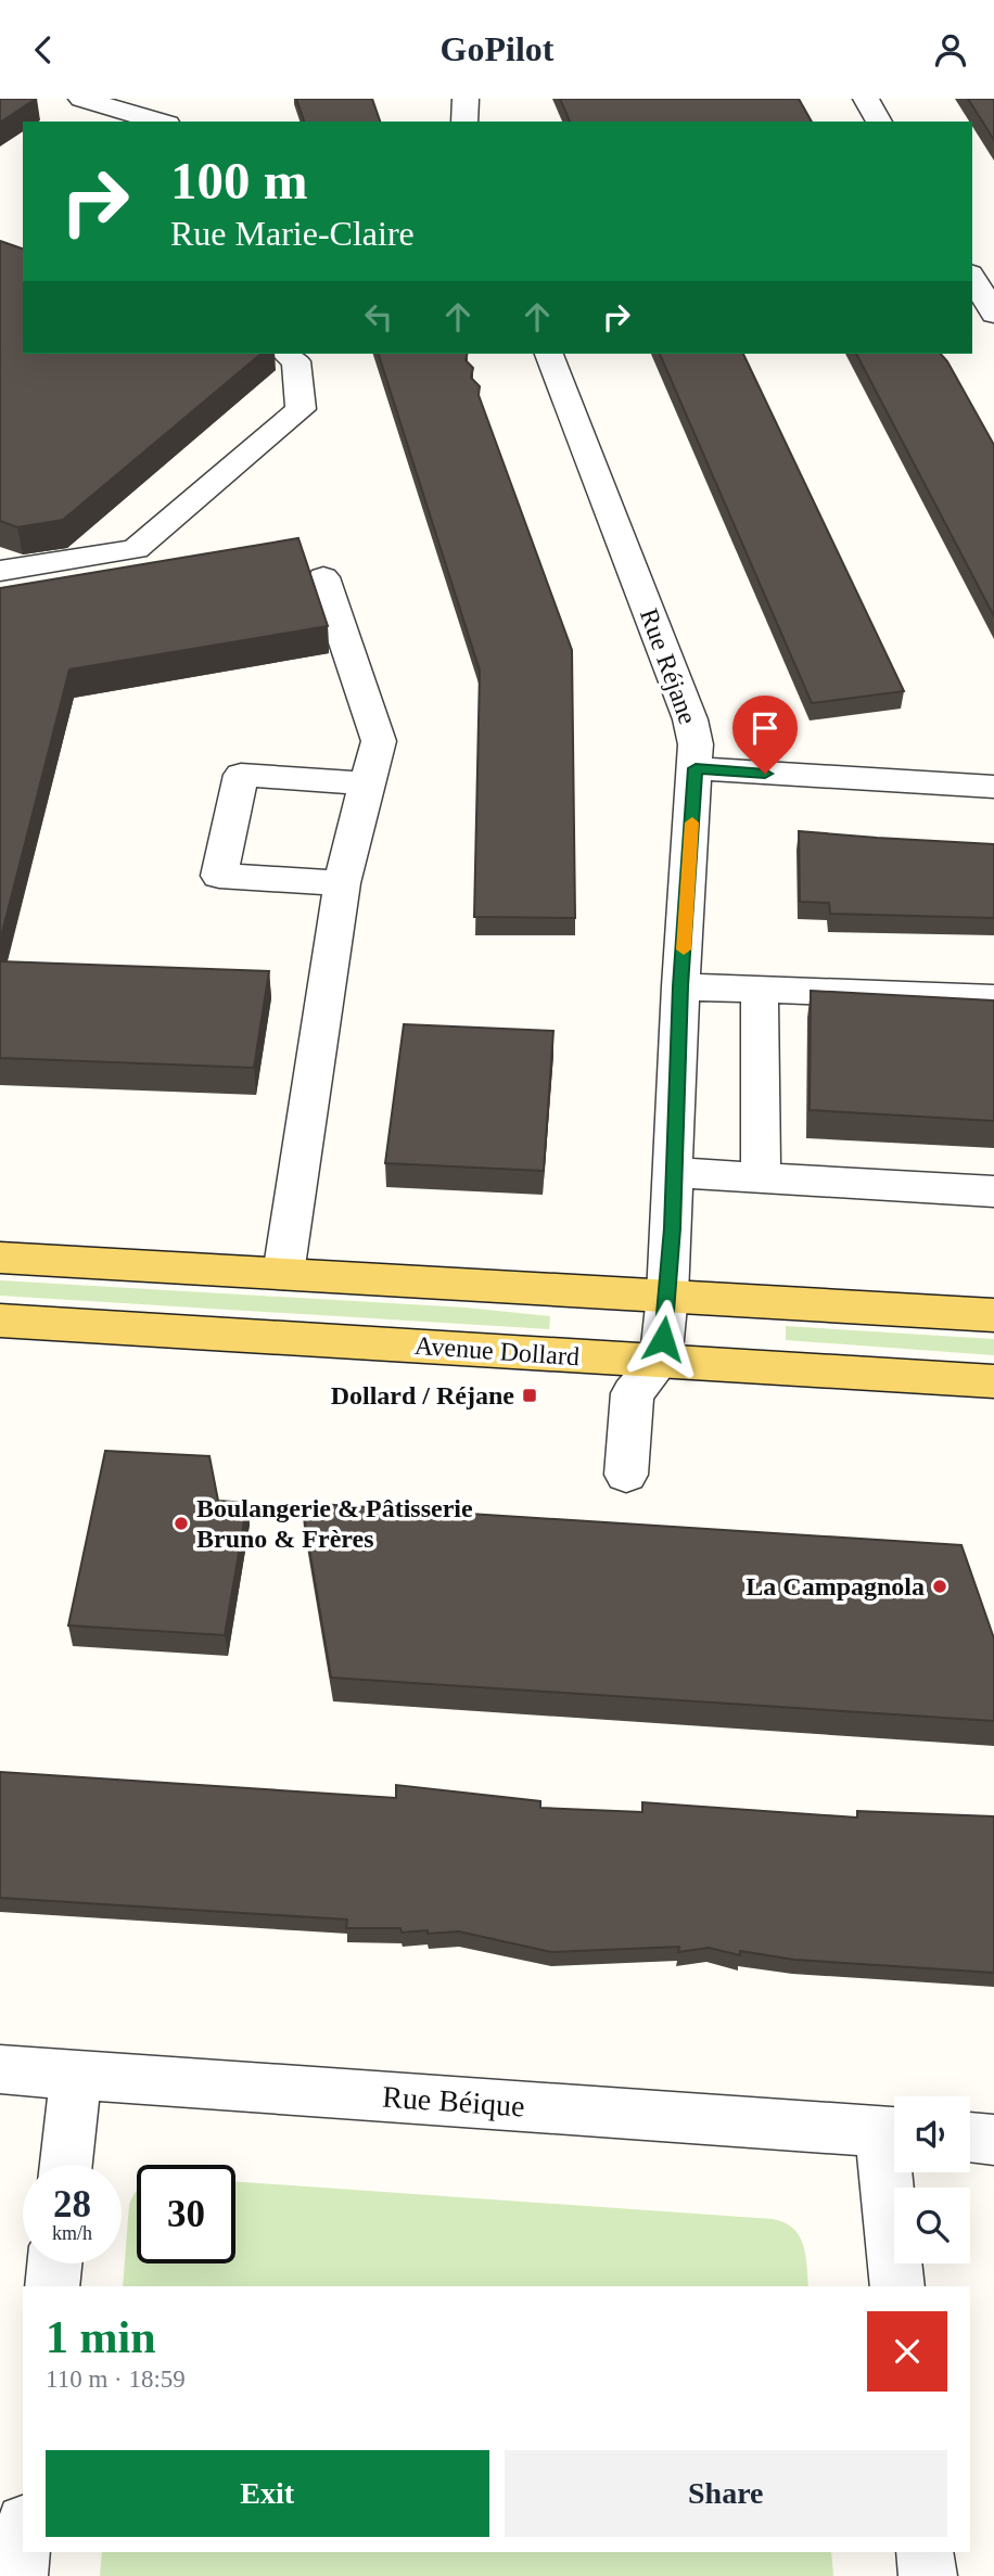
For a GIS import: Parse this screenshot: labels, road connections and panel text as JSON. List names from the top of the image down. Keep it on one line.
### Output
{"streets":{"main road":["Avenue Dollard"],"street":["Rue Réjane","Rue Béique"]},"crossings":[["Rue Réjane","Avenue Dollard"]],"places":{"transit":["Dollard / Réjane"],"other":["Boulangerie & Pâtisserie Bruno & Frères","La Campagnola"]},"page":{"header":"GoPilot","turn":["100 m","Rue Marie-Claire"],"speed":"28 km/h","limit":"30","heading":["1 min","110 m · 18:59"],"buttons":["Exit","Share"]}}
